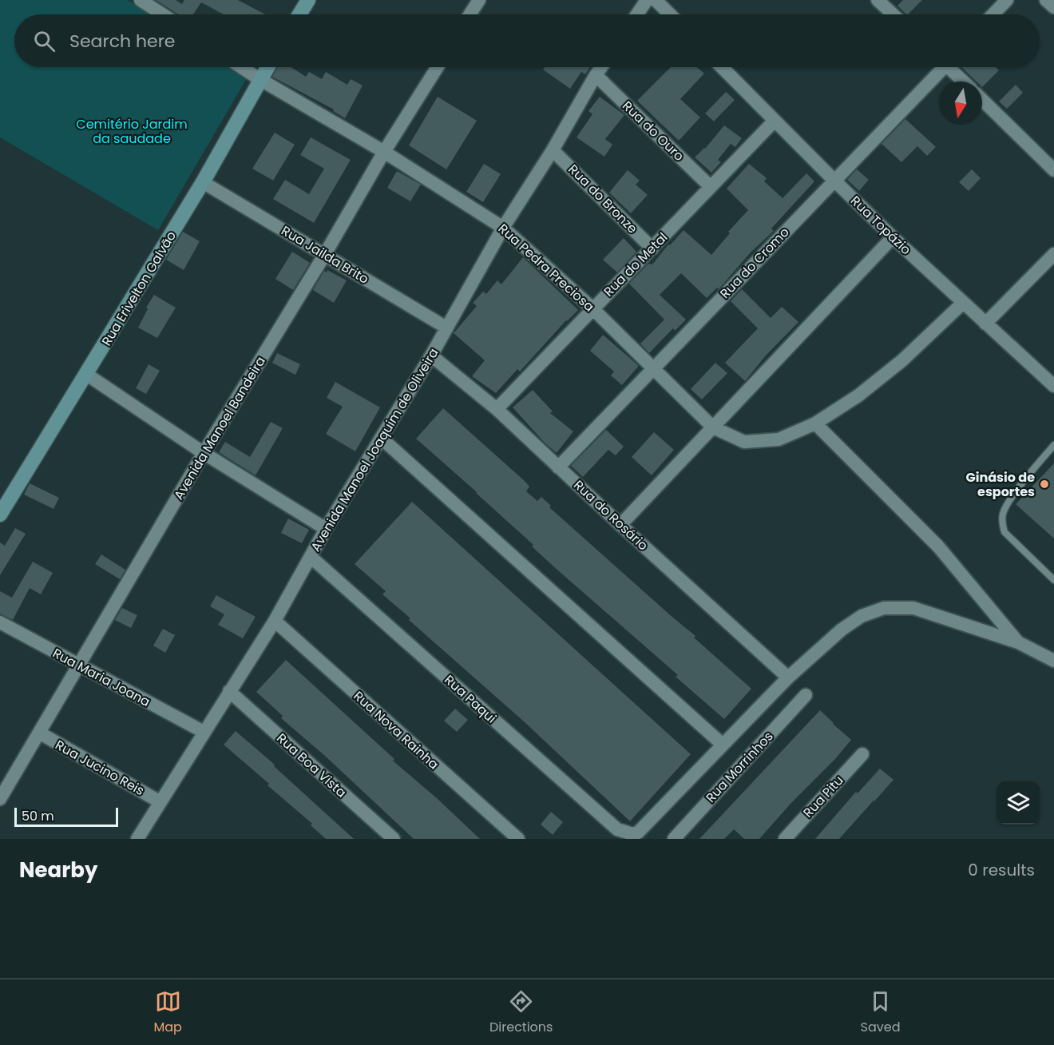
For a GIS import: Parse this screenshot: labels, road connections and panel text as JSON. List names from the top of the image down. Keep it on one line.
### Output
{"streets":{"main road":["Rua Erivelton Galvão"],"street":["Rua do Ouro","Rua do Bronze","Rua Topázio","Rua Jailda Brito","Rua do Cromo","Rua do Metal","Rua Pedra Preciosa","Avenida Manoel Bandeira","Avenida Manoel Joaquim de Oliveira","Rua do Rosário","Rua Maria Joana","Rua Paqui","Rua Nova Rainha","Rua Boa Vista","Rua Morrinhos","Rua Jucino Reis","Rua Pitu"]},"crossings":[["Rua do Ouro","Rua do Metal"],["Rua do Ouro","Avenida Manoel Joaquim de Oliveira"],["Rua do Bronze","Rua do Metal"],["Rua do Bronze","Avenida Manoel Joaquim de Oliveira"],["Rua Topázio","Rua do Cromo"],["Rua Topázio","Rua do Metal"],["Rua Jailda Brito","Rua Erivelton Galvão"],["Rua Jailda Brito","Avenida Manoel Bandeira"],["Rua Jailda Brito","Avenida Manoel Joaquim de Oliveira"],["Rua do Cromo","Rua Pedra Preciosa"],["Rua do Cromo","Rua do Rosário"],["Rua do Metal","Rua Pedra Preciosa"],["Rua do Metal","Rua do Rosário"],["Rua Pedra Preciosa","Rua Erivelton Galvão"],["Rua Pedra Preciosa","Avenida Manoel Bandeira"],["Rua Pedra Preciosa","Avenida Manoel Joaquim de Oliveira"],["Avenida Manoel Bandeira","Rua Maria Joana"],["Avenida Manoel Bandeira","Rua Jucino Reis"],["Avenida Manoel Joaquim de Oliveira","Rua do Rosário"],["Avenida Manoel Joaquim de Oliveira","Rua Maria Joana"],["Avenida Manoel Joaquim de Oliveira","Rua Paqui"],["Avenida Manoel Joaquim de Oliveira","Rua Nova Rainha"],["Avenida Manoel Joaquim de Oliveira","Rua Boa Vista"],["Avenida Manoel Joaquim de Oliveira","Rua Jucino Reis"]],"parks":["Cemitério Jardim da saudade"],"places":["Ginásio de esportes"],"scale_bar":"50 m","north":"bottom","page":{"search":"Search here","scale":"50 m","heading":["Nearby","0 results"],"nav":["Map","Directions","Saved"]}}
